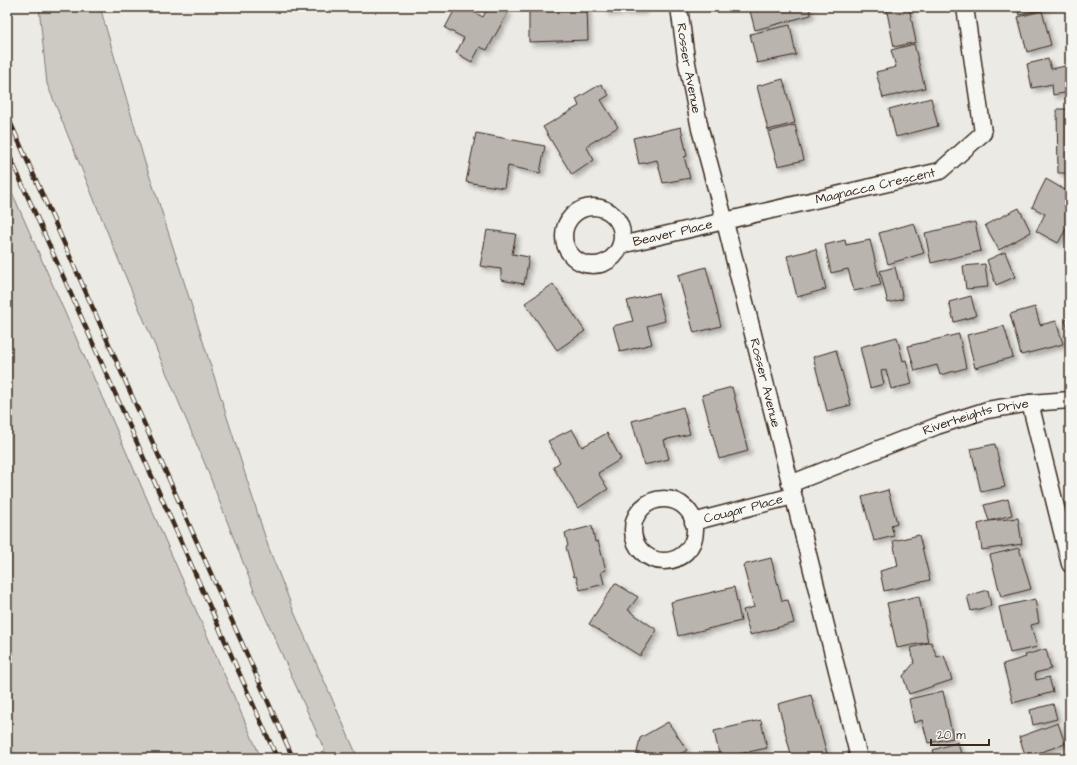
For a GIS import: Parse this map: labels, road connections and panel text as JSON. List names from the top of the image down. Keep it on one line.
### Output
{"streets":{"street":["Rosser Avenue","Magnacca Crescent","Beaver Place","Riverheights Drive","Cougar Place"]},"crossings":[["Rosser Avenue","Magnacca Crescent"],["Rosser Avenue","Beaver Place"],["Rosser Avenue","Riverheights Drive"],["Rosser Avenue","Cougar Place"],["Magnacca Crescent","Beaver Place"],["Riverheights Drive","Cougar Place"]],"scale_bar":"20 m"}
